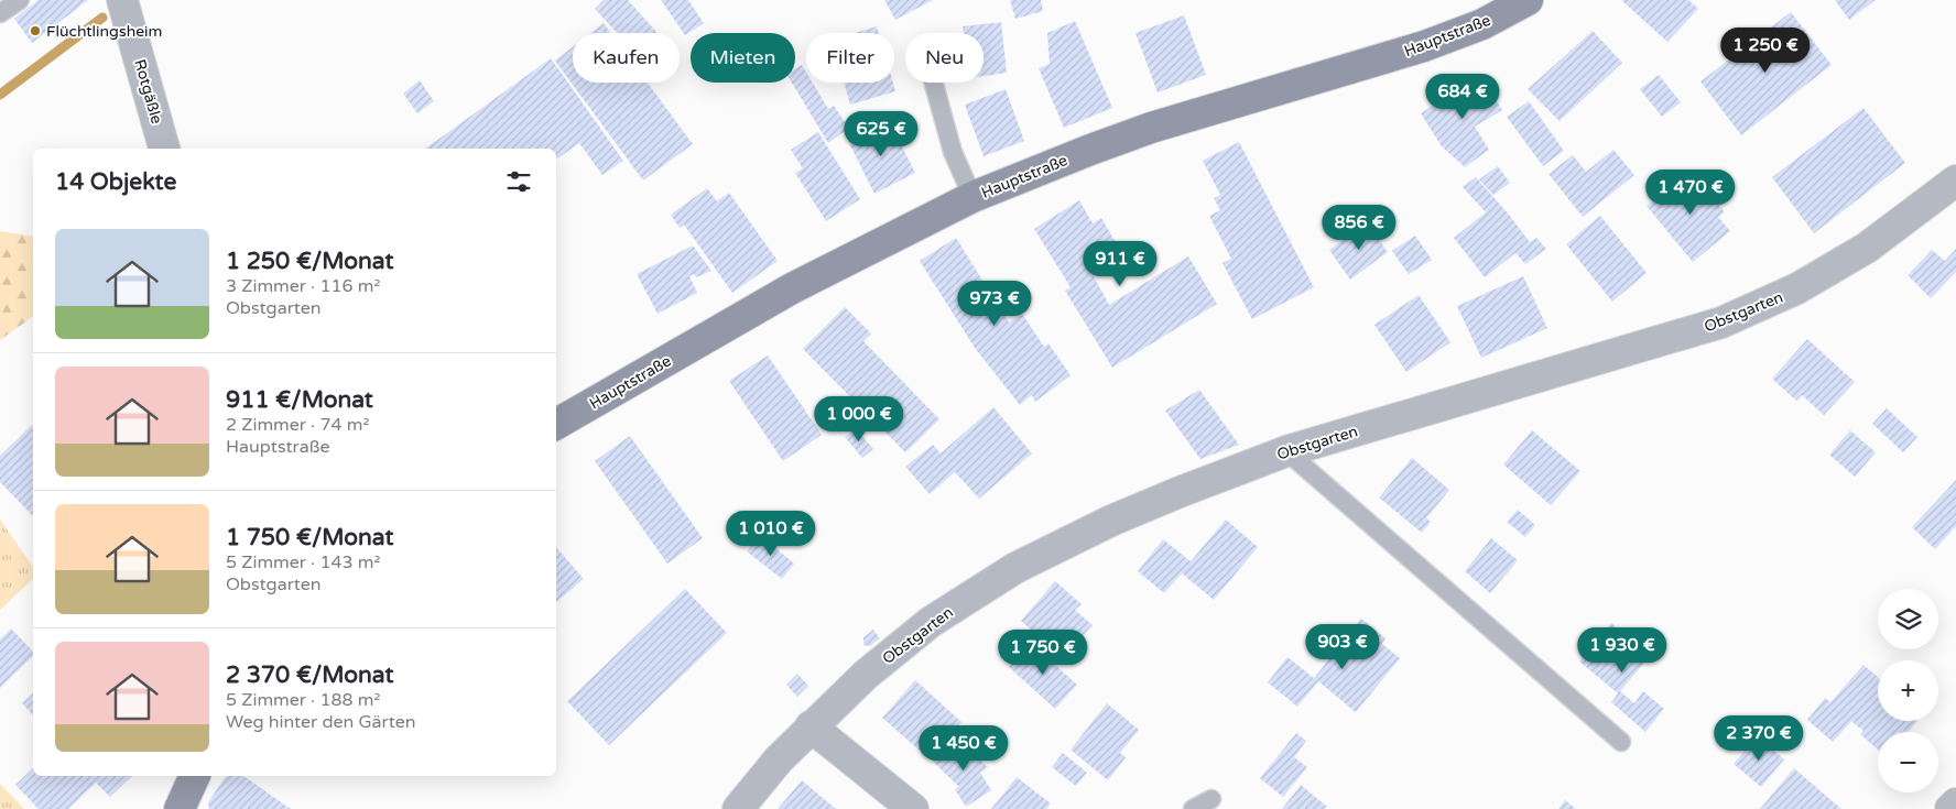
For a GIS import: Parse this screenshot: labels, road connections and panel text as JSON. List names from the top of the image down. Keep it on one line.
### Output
{"streets":{"street":["Hauptstraße","Rotgäßle","Obstgarten"]},"places":["Flüchtlingsheim"],"page":{"price":["1 250 €","684 €","625 €","1 470 €","856 €","911 €","973 €","1 000 €","1 010 €","903 €","1 930 €","1 750 €","2 370 €","1 450 €"],"chip":["Kaufen","Mieten","Filter","Neu"],"heading":"14 Objekte","list":[{"name":"1 250 €/Monat","note":"3 Zimmer · 116 m² · Obstgarten"},{"name":"911 €/Monat","note":"2 Zimmer · 74 m² · Hauptstraße"},{"name":"1 750 €/Monat","note":"5 Zimmer · 143 m² · Obstgarten"},{"name":"2 370 €/Monat","note":"5 Zimmer · 188 m² · Weg hinter den Gärten"}],"map_buttons":["+","−"]}}
